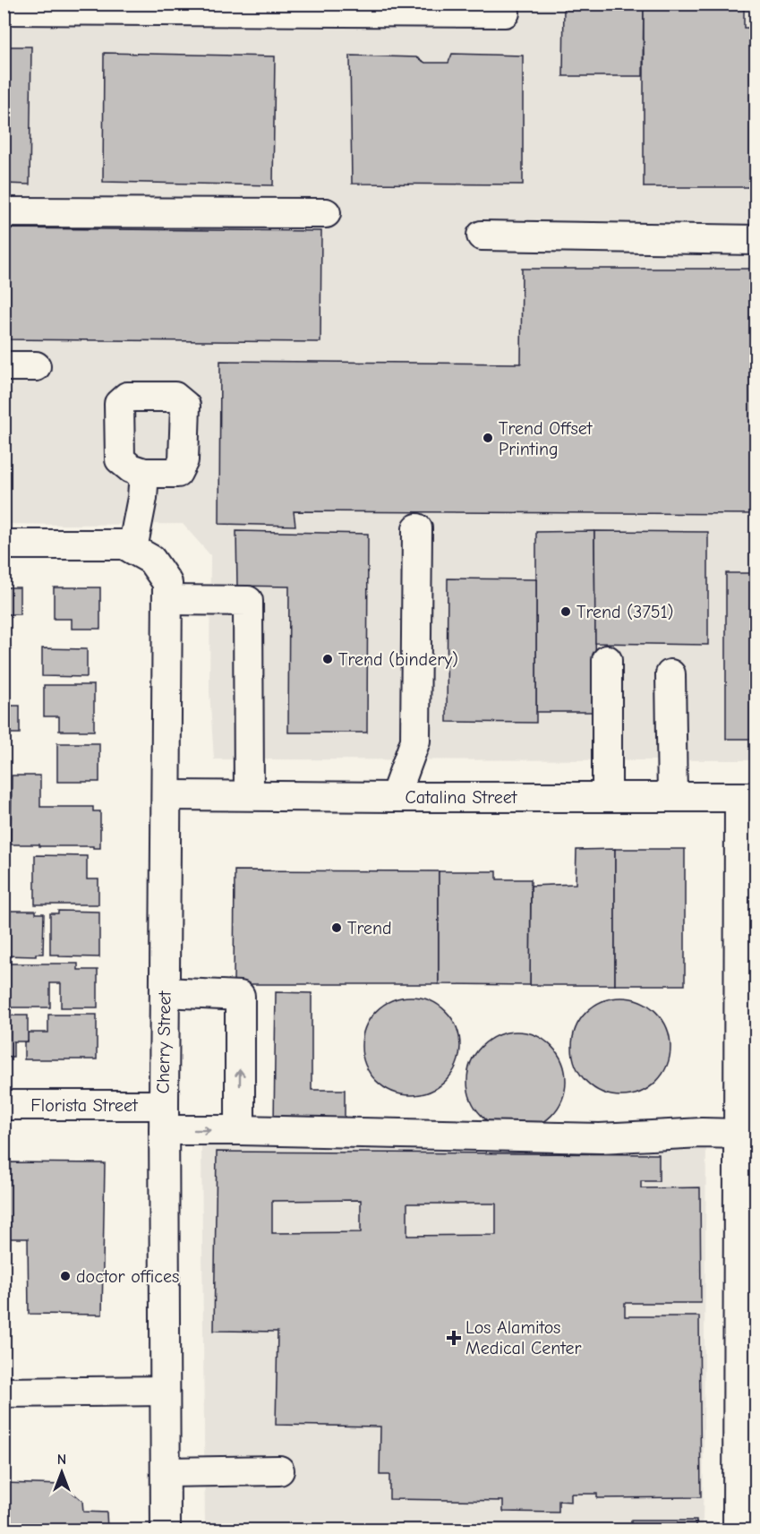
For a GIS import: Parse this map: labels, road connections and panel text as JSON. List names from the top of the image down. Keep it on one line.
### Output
{"streets":{"street":["Catalina Street","Cherry Street","Florista Street"]},"crossings":[["Catalina Street","Cherry Street"],["Cherry Street","Florista Street"]],"places":{"other":["Trend Offset Printing","Trend (3751)","Trend (bindery)","Trend","doctor offices"],"health":["Los Alamitos Medical Center"]},"north":"top"}
